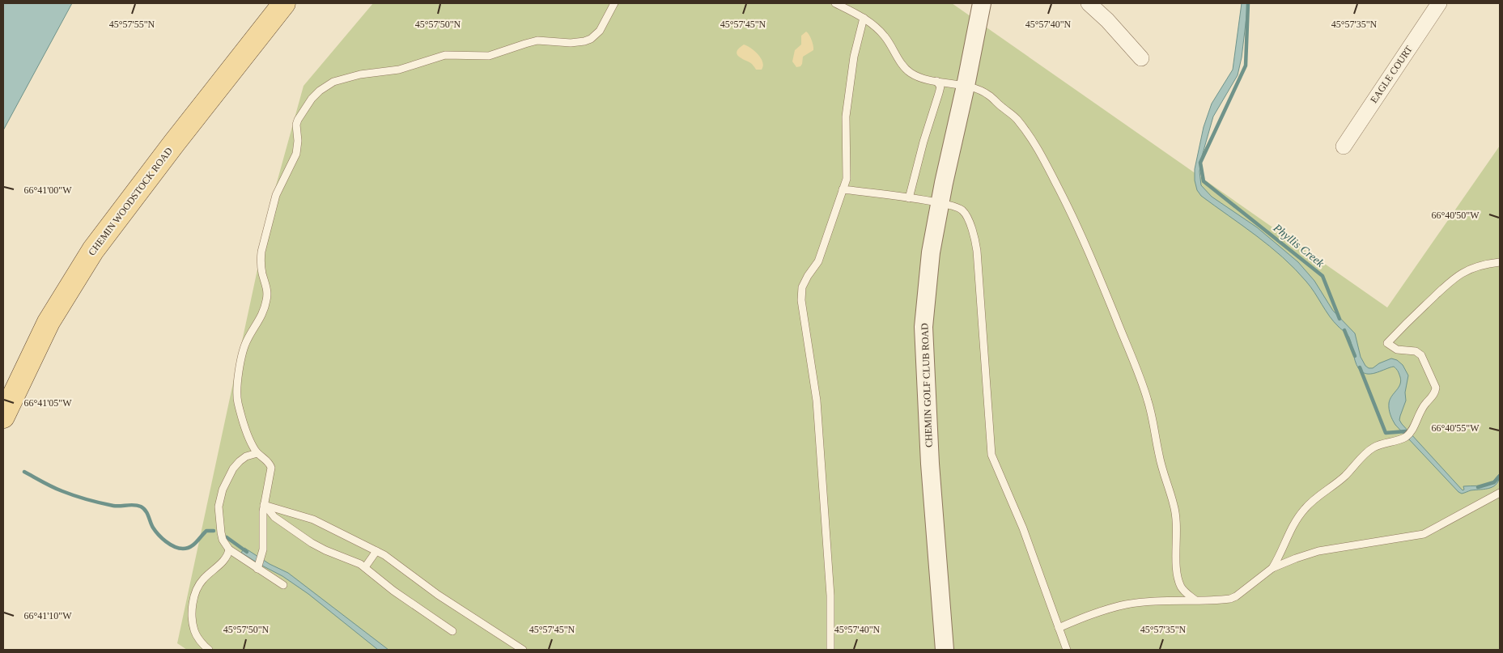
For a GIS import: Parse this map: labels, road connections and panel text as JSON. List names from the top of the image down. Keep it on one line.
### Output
{"streets":{"main road":["CHEMIN WOODSTOCK ROAD"],"street":["EAGLE COURT","CHEMIN GOLF CLUB ROAD"]},"water":["Phyllis Creek"],"coordinates":["45°57'55\"N","45°57'50\"N","45°57'45\"N","45°57'40\"N","45°57'35\"N","66°41'00\"W","66°40'50\"W","66°41'05\"W","66°40'55\"W","66°41'10\"W"]}
